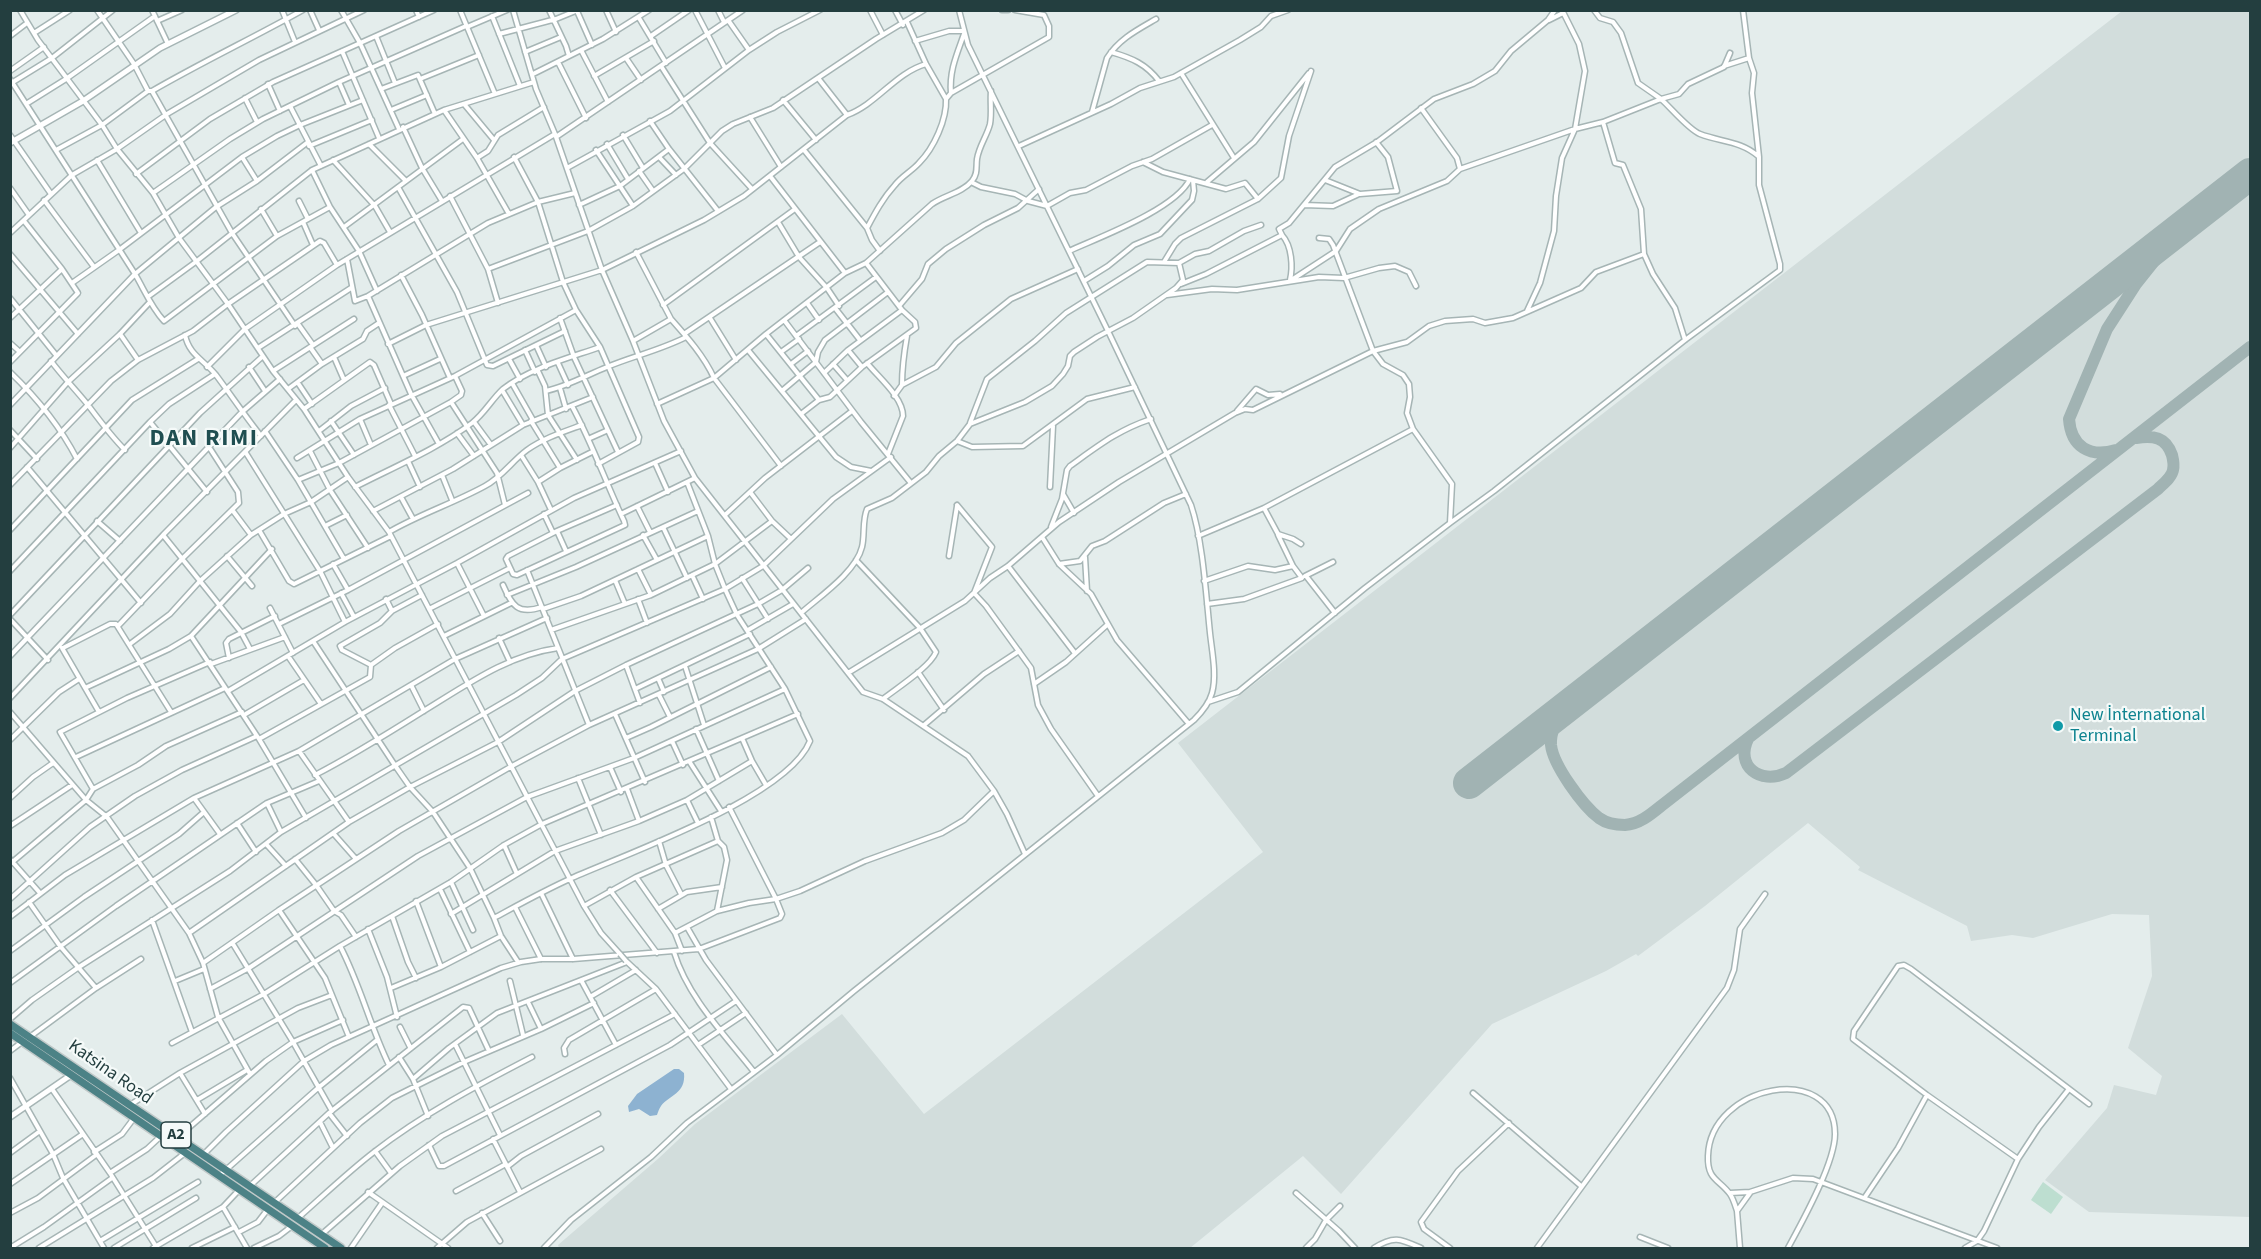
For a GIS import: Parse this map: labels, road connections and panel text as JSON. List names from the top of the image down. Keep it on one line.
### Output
{"streets":{"highway":["Katsina Road","A2"]},"districts":["DAN RIMI"],"places":["New İnternational Terminal"]}
